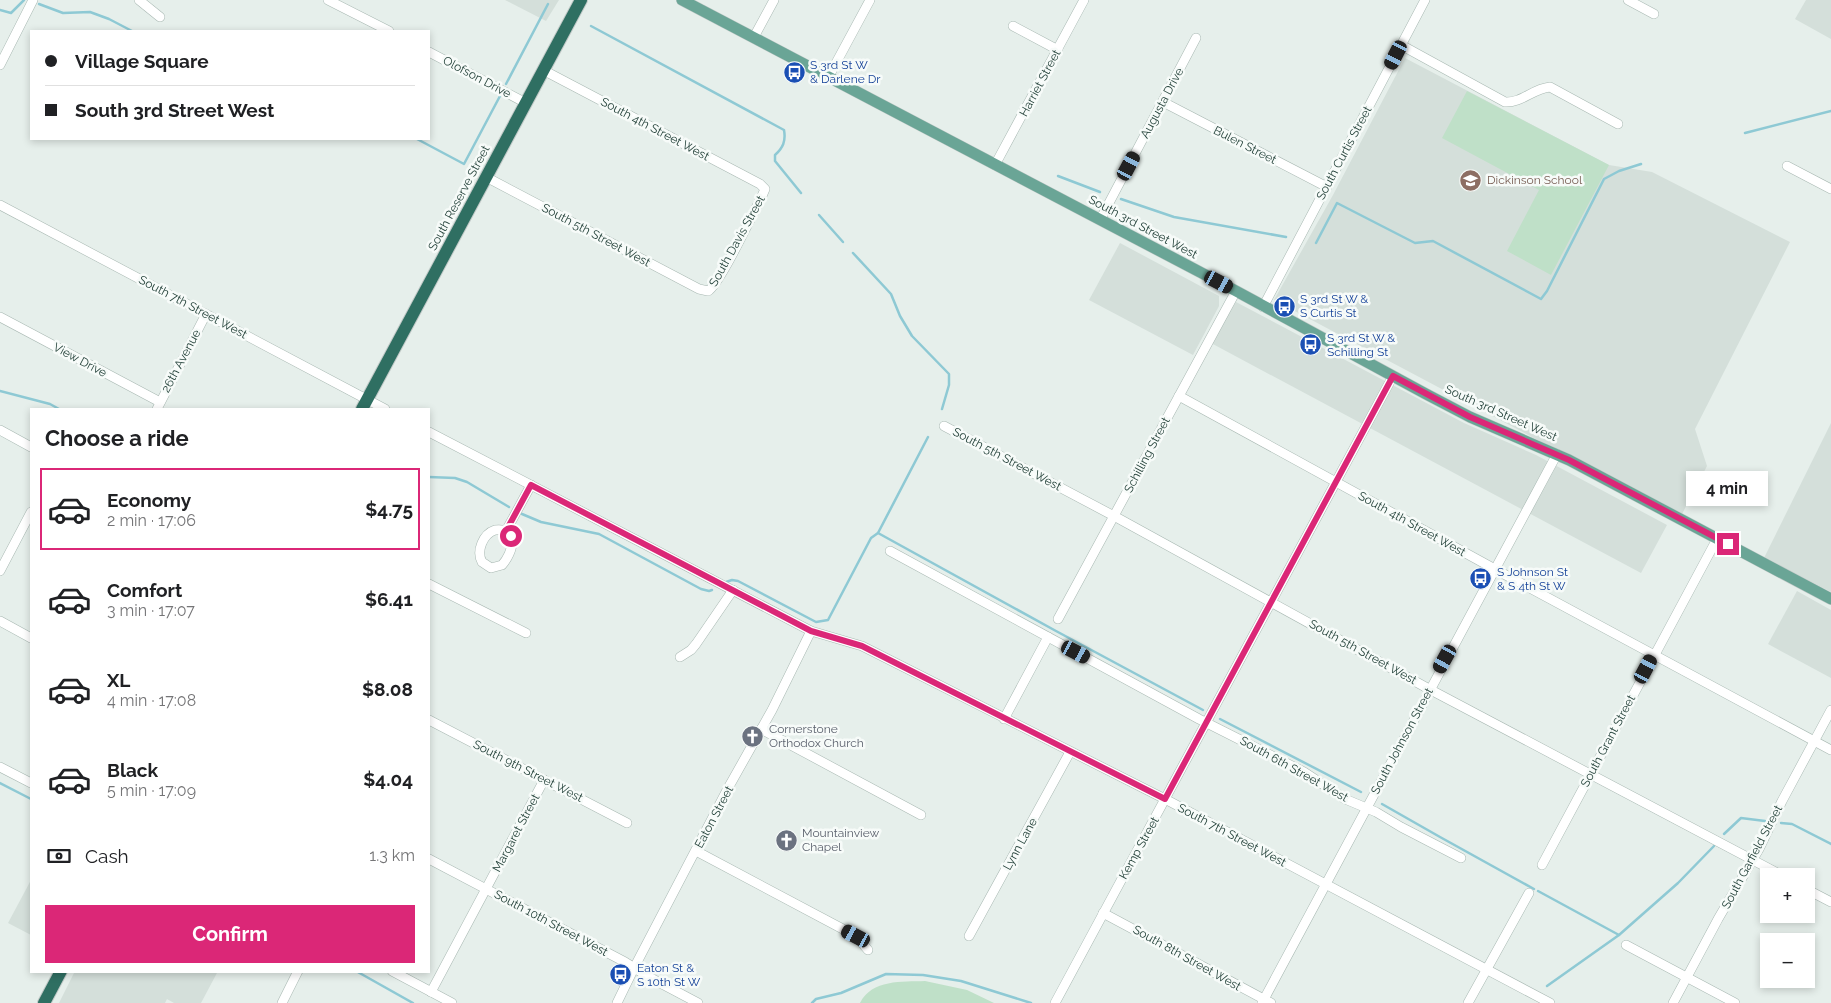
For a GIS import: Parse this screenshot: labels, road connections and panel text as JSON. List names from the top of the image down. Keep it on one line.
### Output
{"streets":{"highway":["South Reserve Street"],"main road":["South 3rd Street West"],"street":["Olofson Drive","Harriet Street","Augusta Drive","South 4th Street West","Bulen Street","South Curtis Street","South 5th Street West","South Davis Street","South 7th Street West","View Drive","26th Avenue","Schilling Street","South Johnson Street","South Grant Street","South 6th Street West","South 9th Street West","Eaton Street","Margaret Street","Lynn Lane","Kemp Street","South Garfield Street","South 10th Street West","South 8th Street West"]},"crossings":[["Olofson Drive","South Reserve Street"],["Harriet Street","South 3rd Street West"],["Augusta Drive","Bulen Street"],["Augusta Drive","South 3rd Street West"],["South 4th Street West","South Reserve Street"],["South 4th Street West","South Davis Street"],["South 4th Street West","Schilling Street"],["South 4th Street West","South Johnson Street"],["South 4th Street West","South Grant Street"],["South 4th Street West","Kemp Street"],["South 4th Street West","South Garfield Street"],["Bulen Street","South Curtis Street"],["South Curtis Street","South 3rd Street West"],["South Reserve Street","South 5th Street West"],["South Reserve Street","South 7th Street West"],["South 3rd Street West","Schilling Street"],["South 3rd Street West","South Johnson Street"],["South 3rd Street West","South Grant Street"],["South 3rd Street West","Kemp Street"],["South 5th Street West","South Davis Street"],["South 5th Street West","Schilling Street"],["South 5th Street West","South Johnson Street"],["South 5th Street West","South Grant Street"],["South 5th Street West","Kemp Street"],["South 5th Street West","South Garfield Street"],["South 7th Street West","26th Avenue"],["South 7th Street West","South Johnson Street"],["South 7th Street West","Eaton Street"],["South 7th Street West","Lynn Lane"],["South 7th Street West","Kemp Street"],["View Drive","26th Avenue"],["South Johnson Street","South 6th Street West"],["South Johnson Street","South 8th Street West"],["South 6th Street West","Kemp Street"],["South 9th Street West","Margaret Street"],["Eaton Street","South 10th Street West"],["Margaret Street","South 10th Street West"],["Kemp Street","South 8th Street West"]],"places":{"bus stop":["S 3rd St W & Darlene Dr","S 3rd St W & S Curtis St","S 3rd St W & Schilling St","S Johnson St & S 4th St W","Eaton St & S 10th St W"],"school or university":["Dickinson School"],"church":["Cornerstone Orthodox Church","Mountainview Chapel"]},"page":{"banner":["Village Square","South 3rd Street West"],"heading":"Choose a ride","list":[{"name":"Economy","note":"2 min · 17:06","value":"$4.75"},{"name":"Comfort","note":"3 min · 17:07","value":"$6.41"},{"name":"XL","note":"4 min · 17:08","value":"$8.08"},{"name":"Black","note":"5 min · 17:09","value":"$4.04"}],"bubble":"4 min","pay":["Cash","1.3 km"],"map_buttons":["+","−"],"buttons":"Confirm"}}
